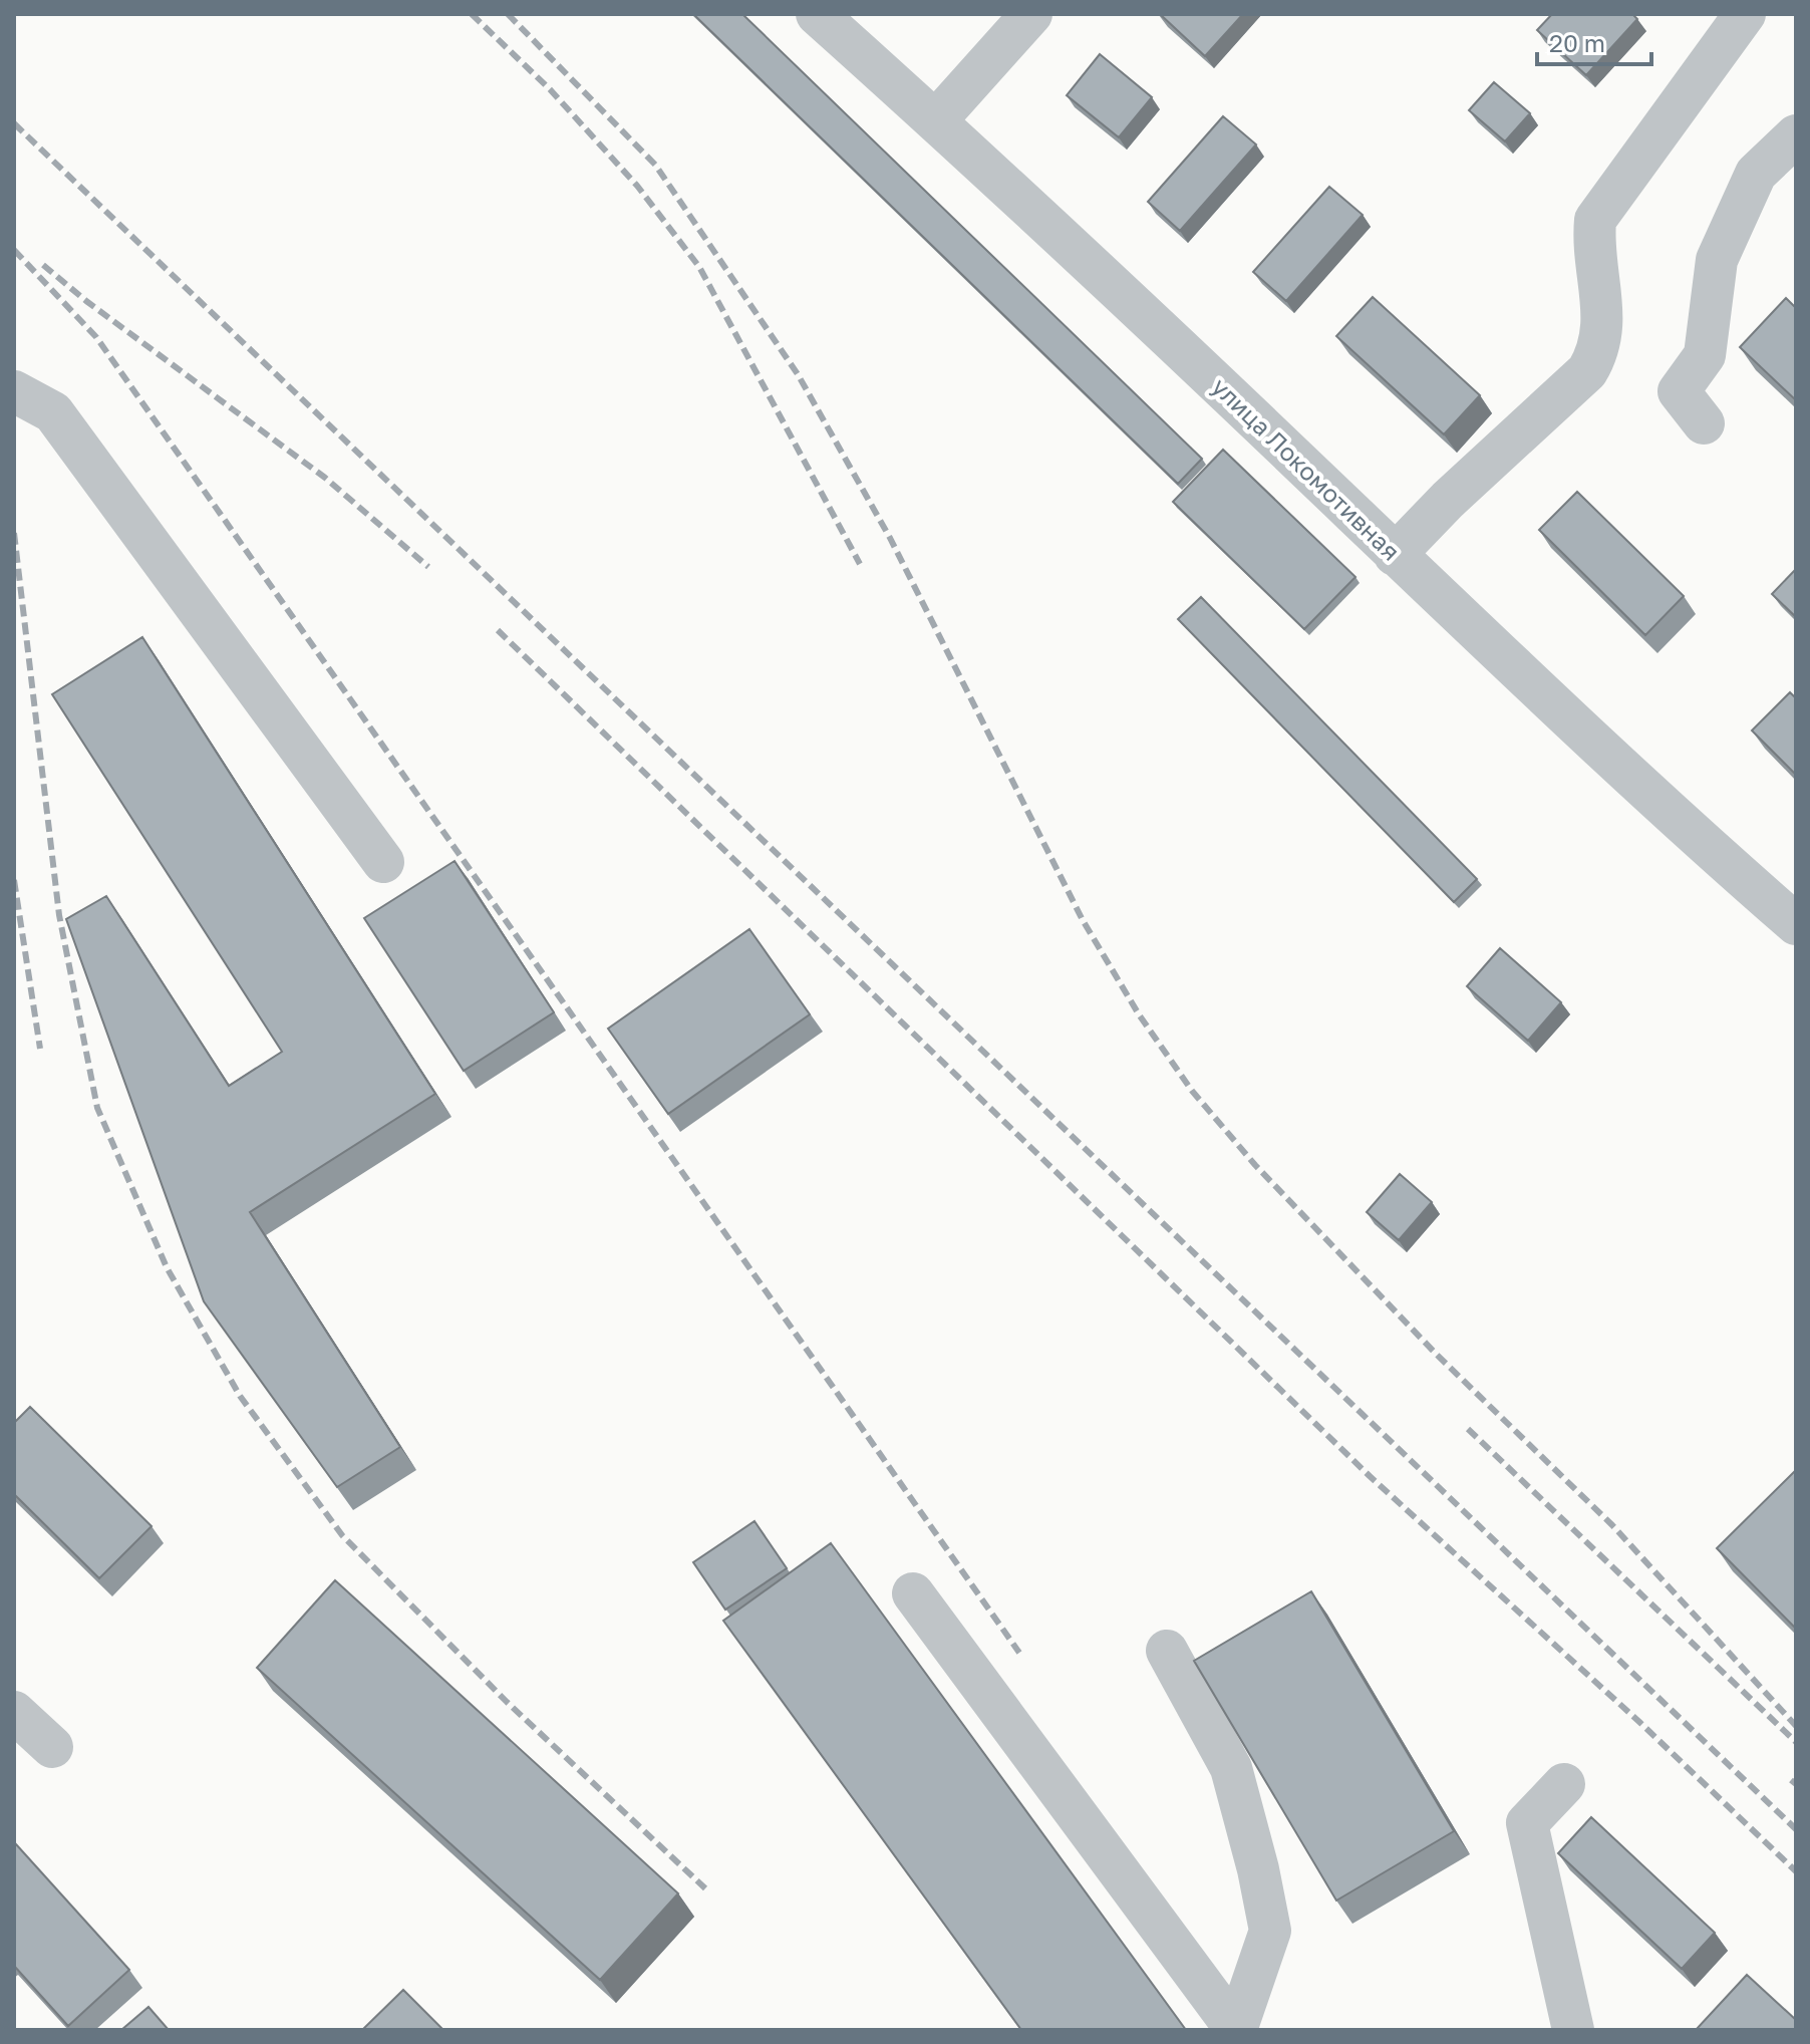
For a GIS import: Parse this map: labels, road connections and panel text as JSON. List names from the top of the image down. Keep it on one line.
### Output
{"streets":{"street":["улица Локомотивная"]},"scale_bar":"20 m"}
